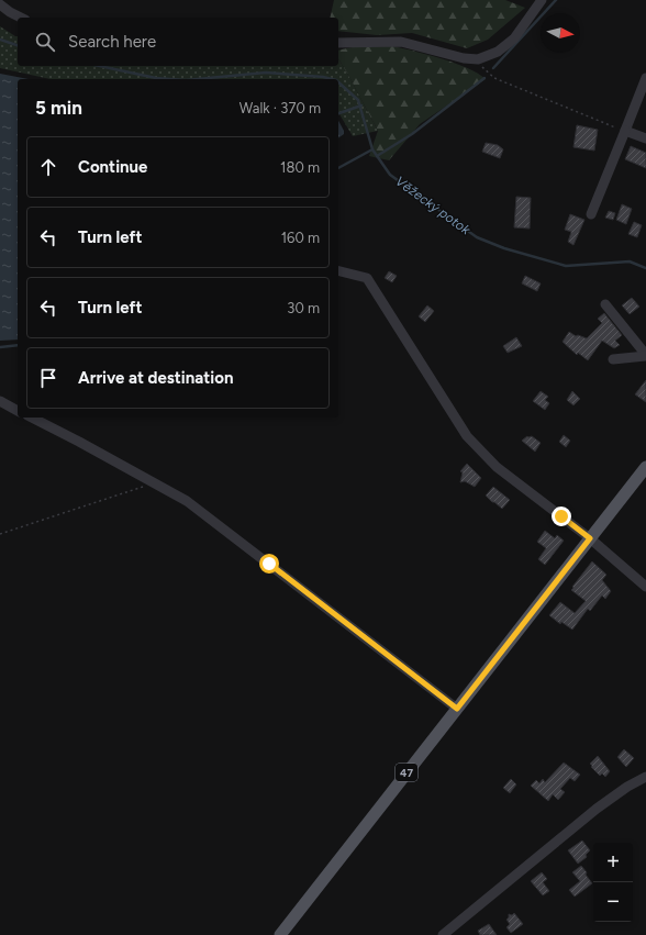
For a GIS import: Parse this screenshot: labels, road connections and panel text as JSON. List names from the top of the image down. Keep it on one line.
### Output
{"streets":{"main road":["47"]},"water":["Věžecký potok"],"north":"right","page":{"search":"Search here","heading":["5 min","Walk · 370 m"],"list":[["Continue","180 m"],["Turn left","160 m"],["Turn left","30 m"],"Arrive at destination"],"map_buttons":["+","−"]}}
